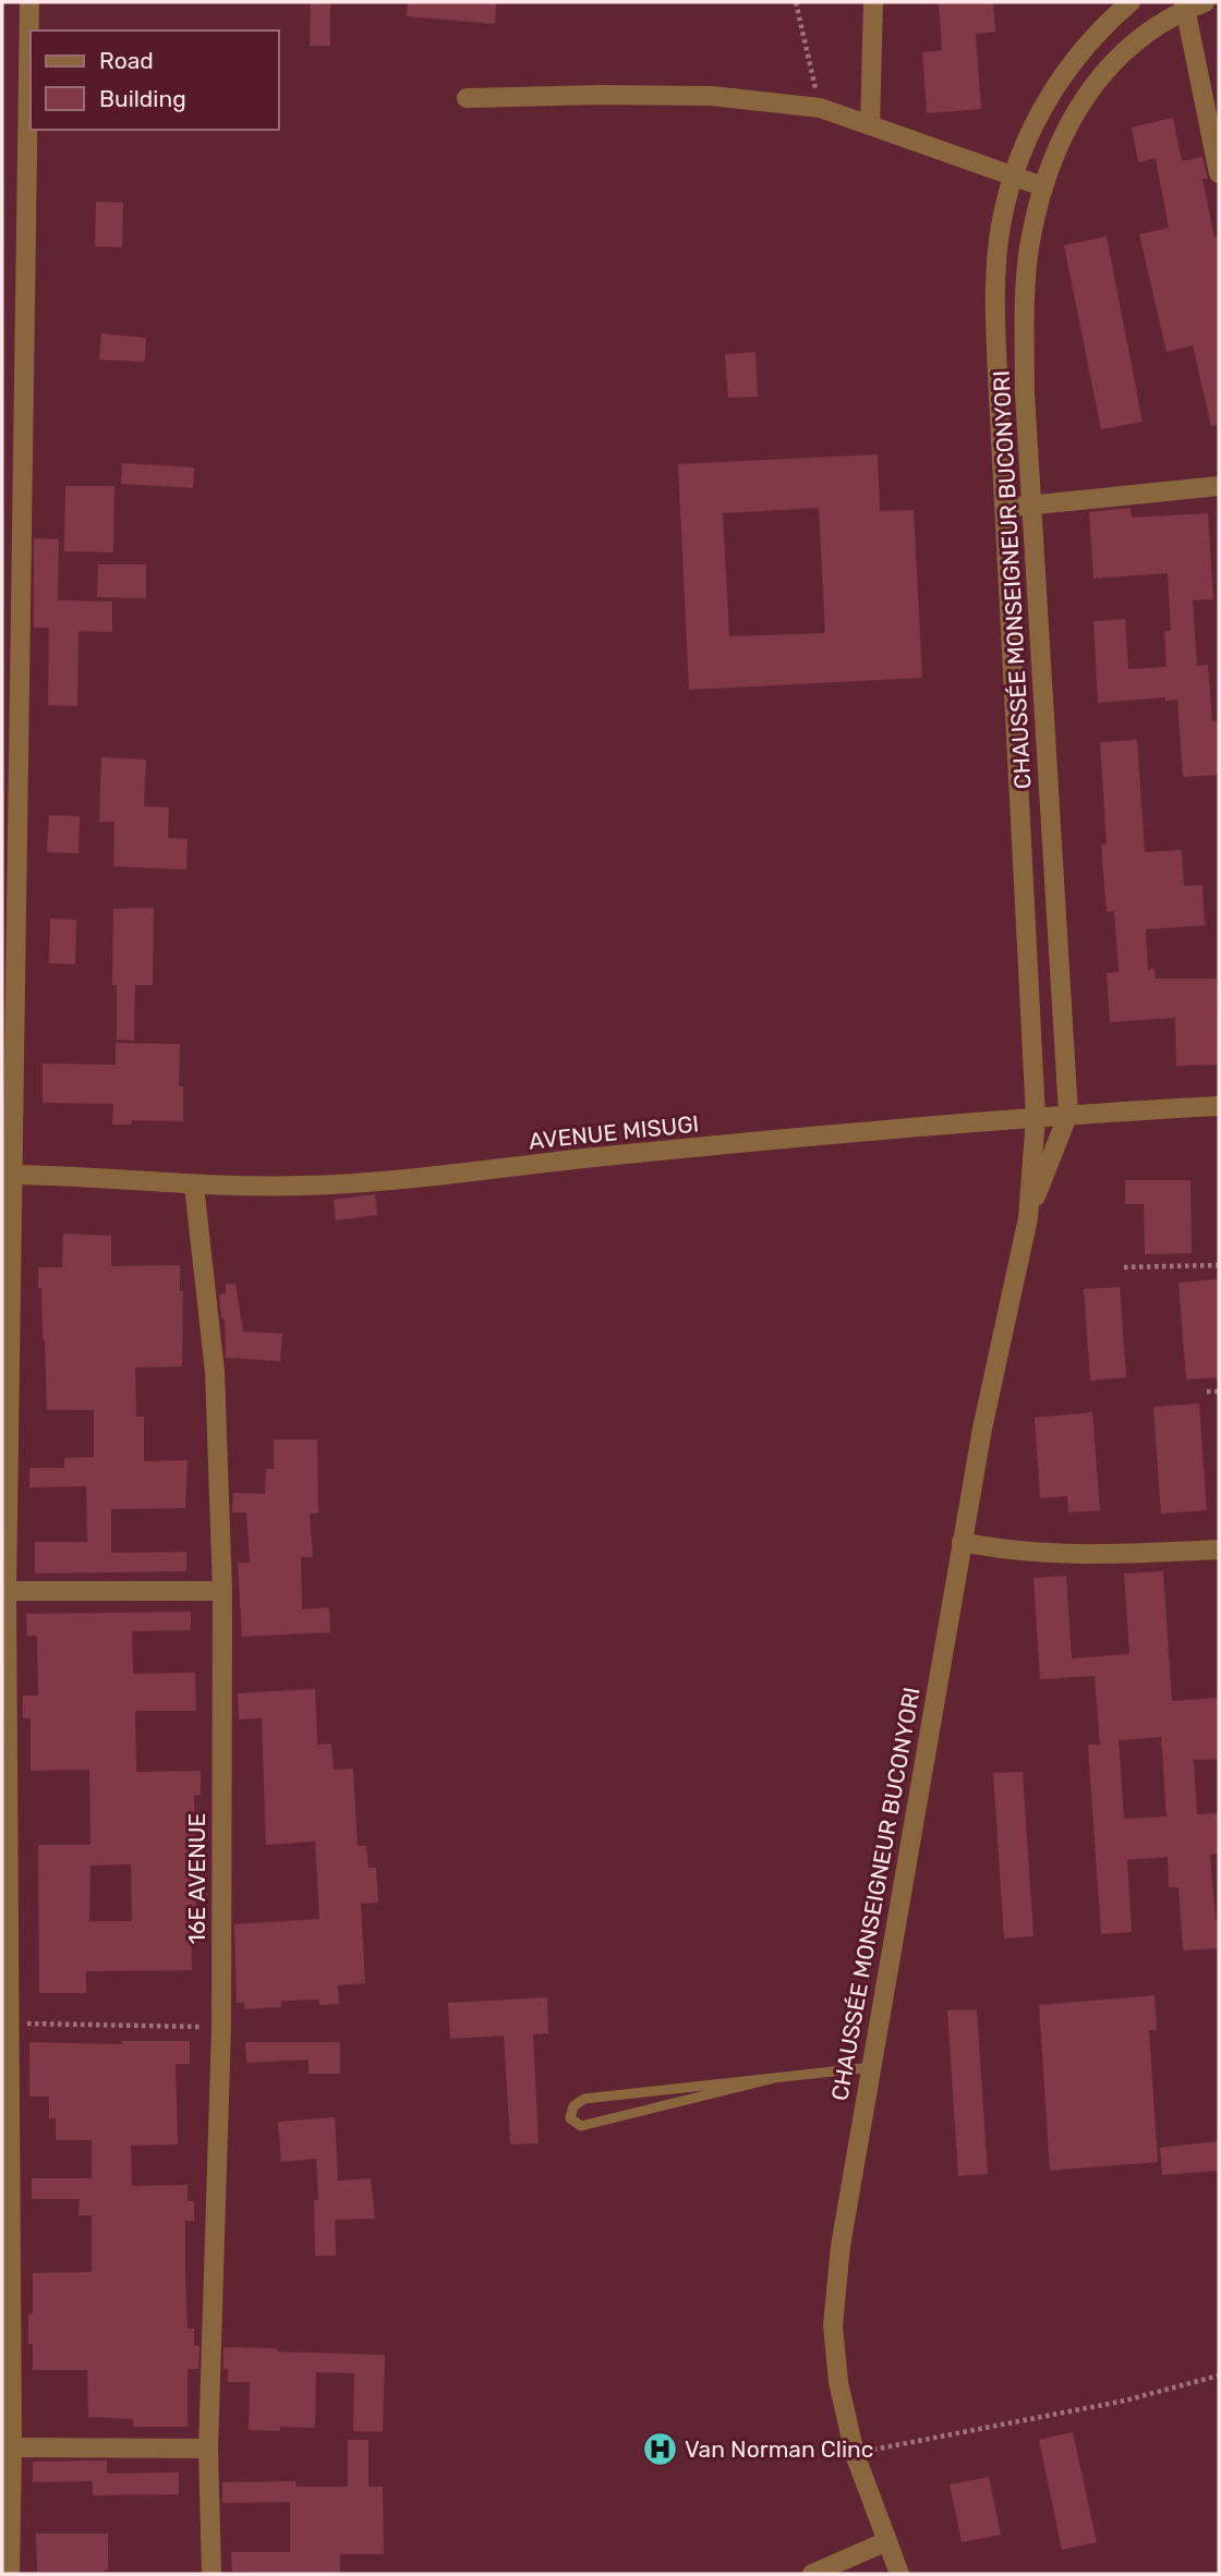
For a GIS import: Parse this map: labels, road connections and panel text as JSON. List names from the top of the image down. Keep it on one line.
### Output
{"streets":{"street":["CHAUSSÉE MONSEIGNEUR BUCONYORI","AVENUE MISUGI","16E AVENUE"]},"crossings":[["CHAUSSÉE MONSEIGNEUR BUCONYORI","AVENUE MISUGI"],["AVENUE MISUGI","16E AVENUE"]],"places":{"hospital":["Van Norman Clinc"]},"legend":["Road","Building"]}
